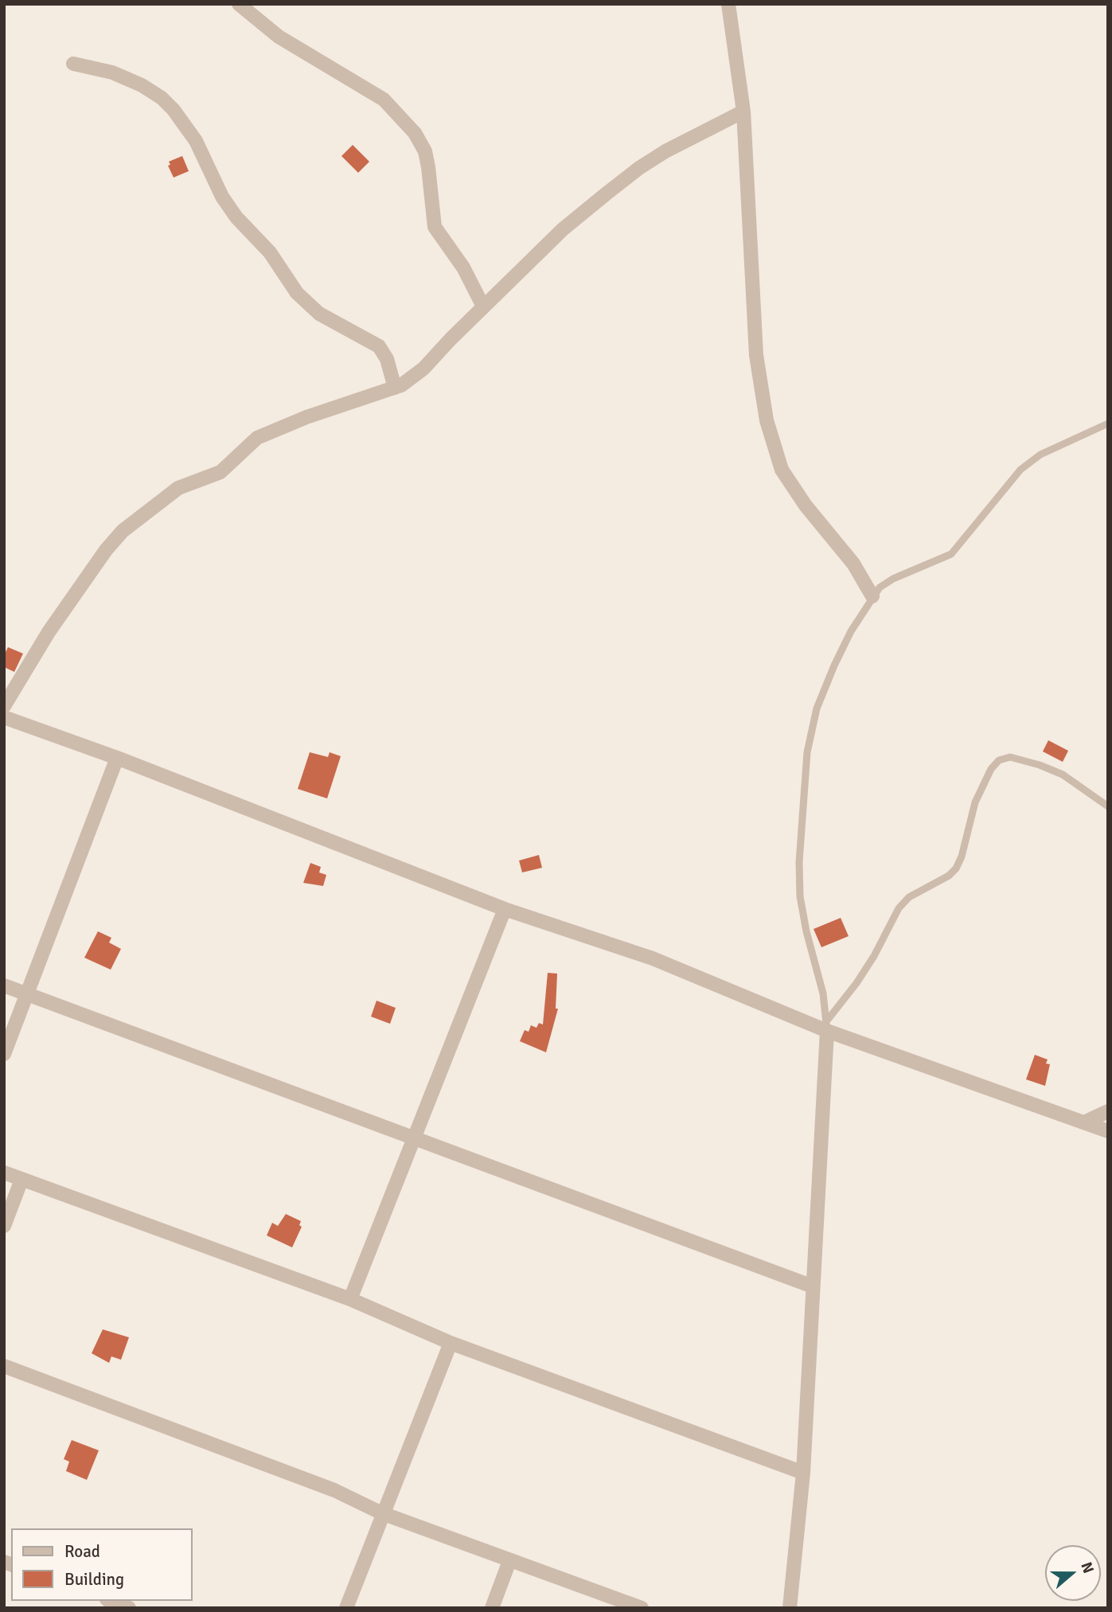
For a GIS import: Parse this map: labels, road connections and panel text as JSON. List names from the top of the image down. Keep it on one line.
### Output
{"legend":["Road","Building"],"north":"right"}
